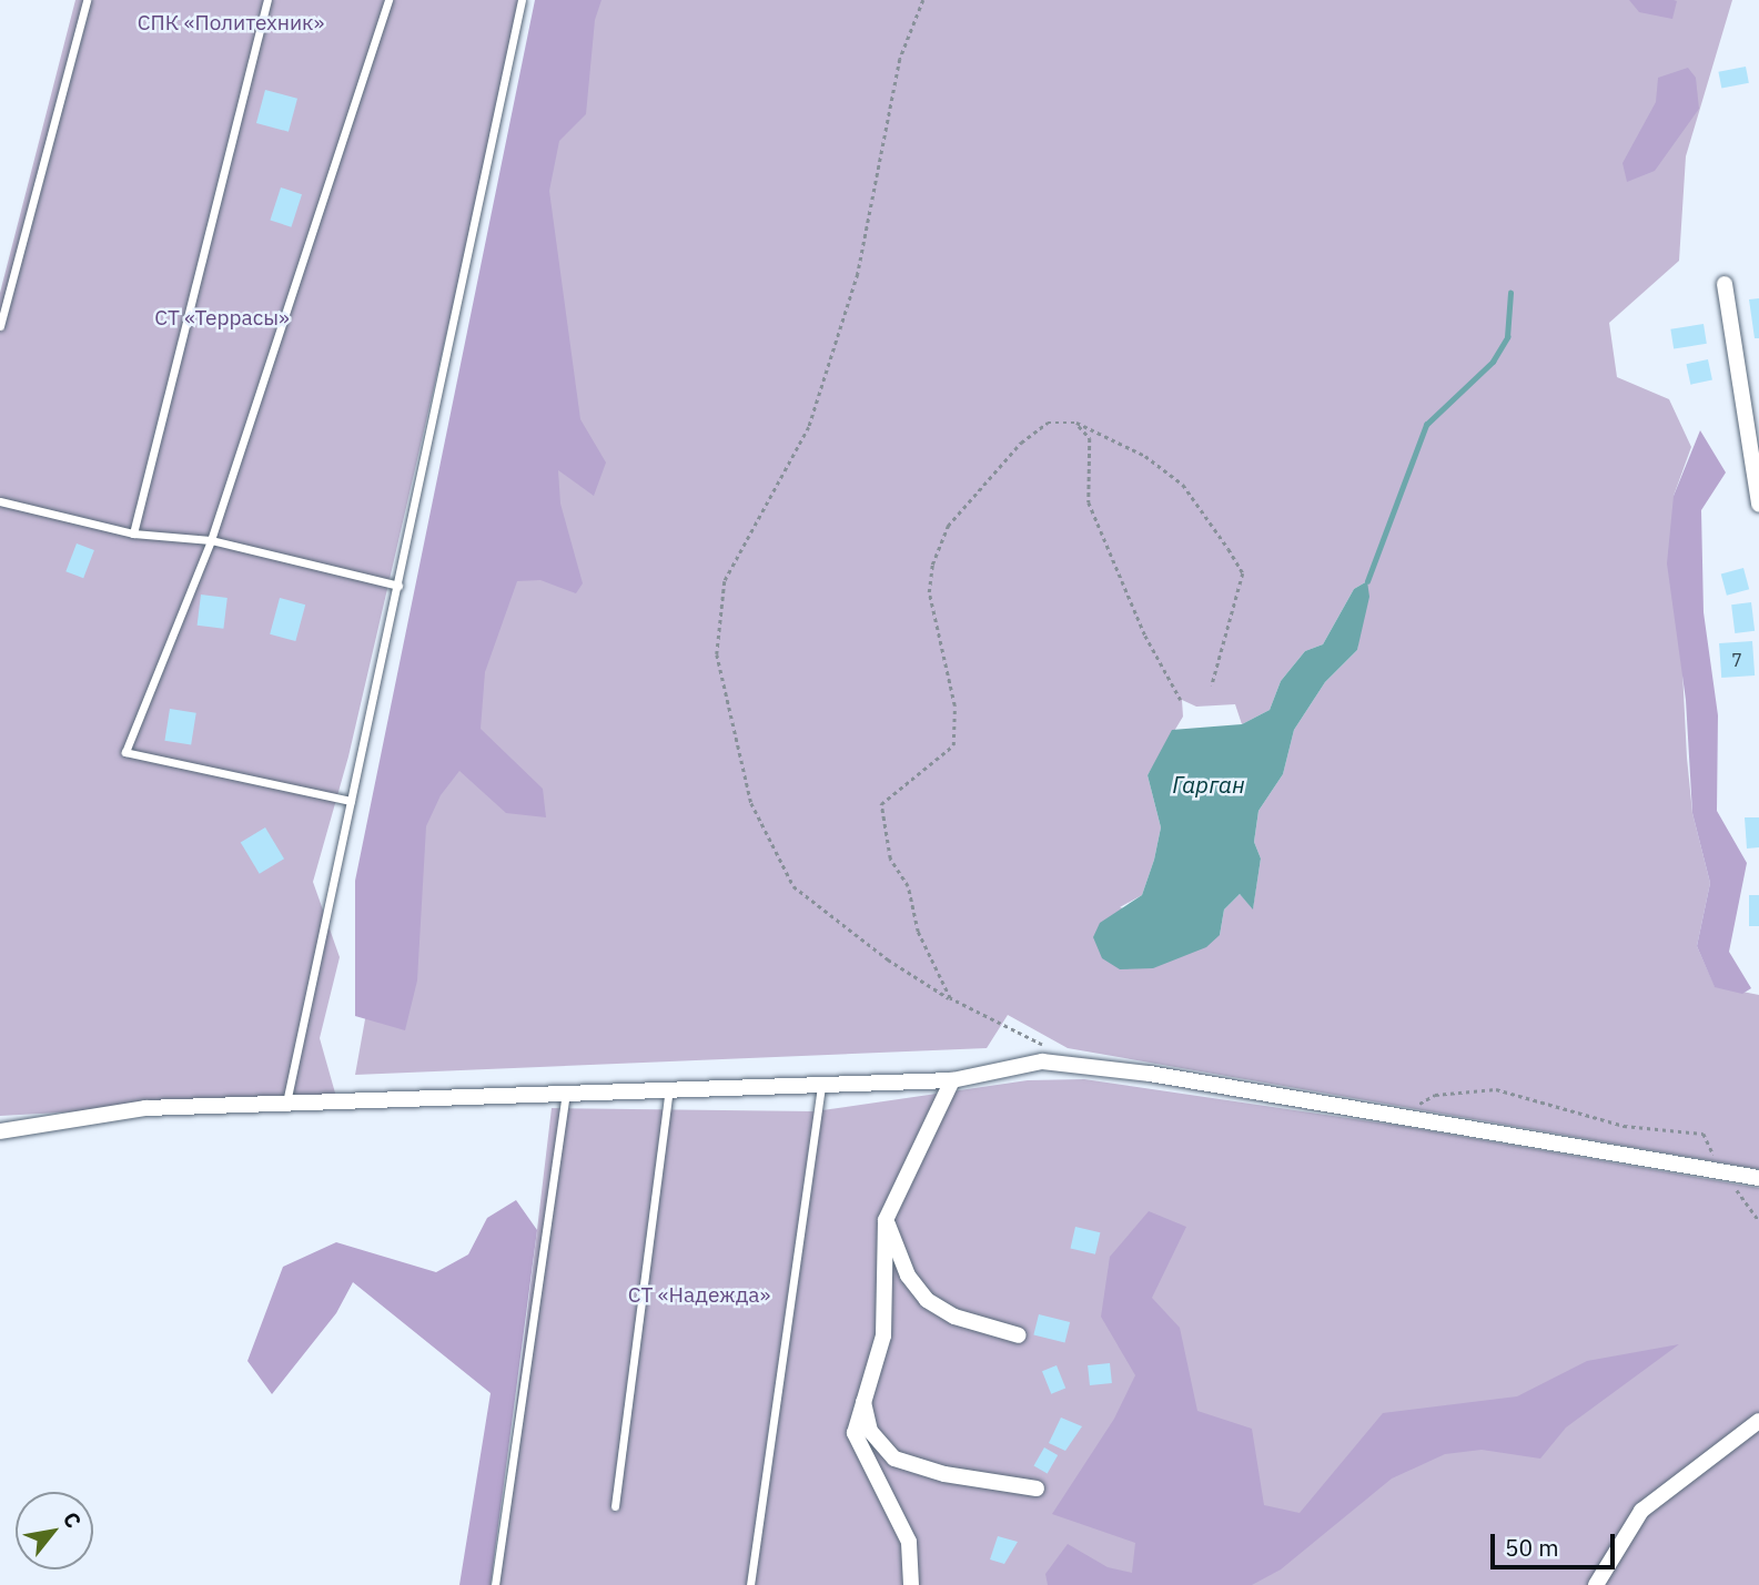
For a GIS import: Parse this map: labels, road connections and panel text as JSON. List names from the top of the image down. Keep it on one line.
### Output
{"water":["Гарган"],"parks":["СПК «Политехник»","СТ «Террасы»","СТ «Надежда»"],"house_numbers":["7"],"scale_bar":"50 m","north":"top right"}
